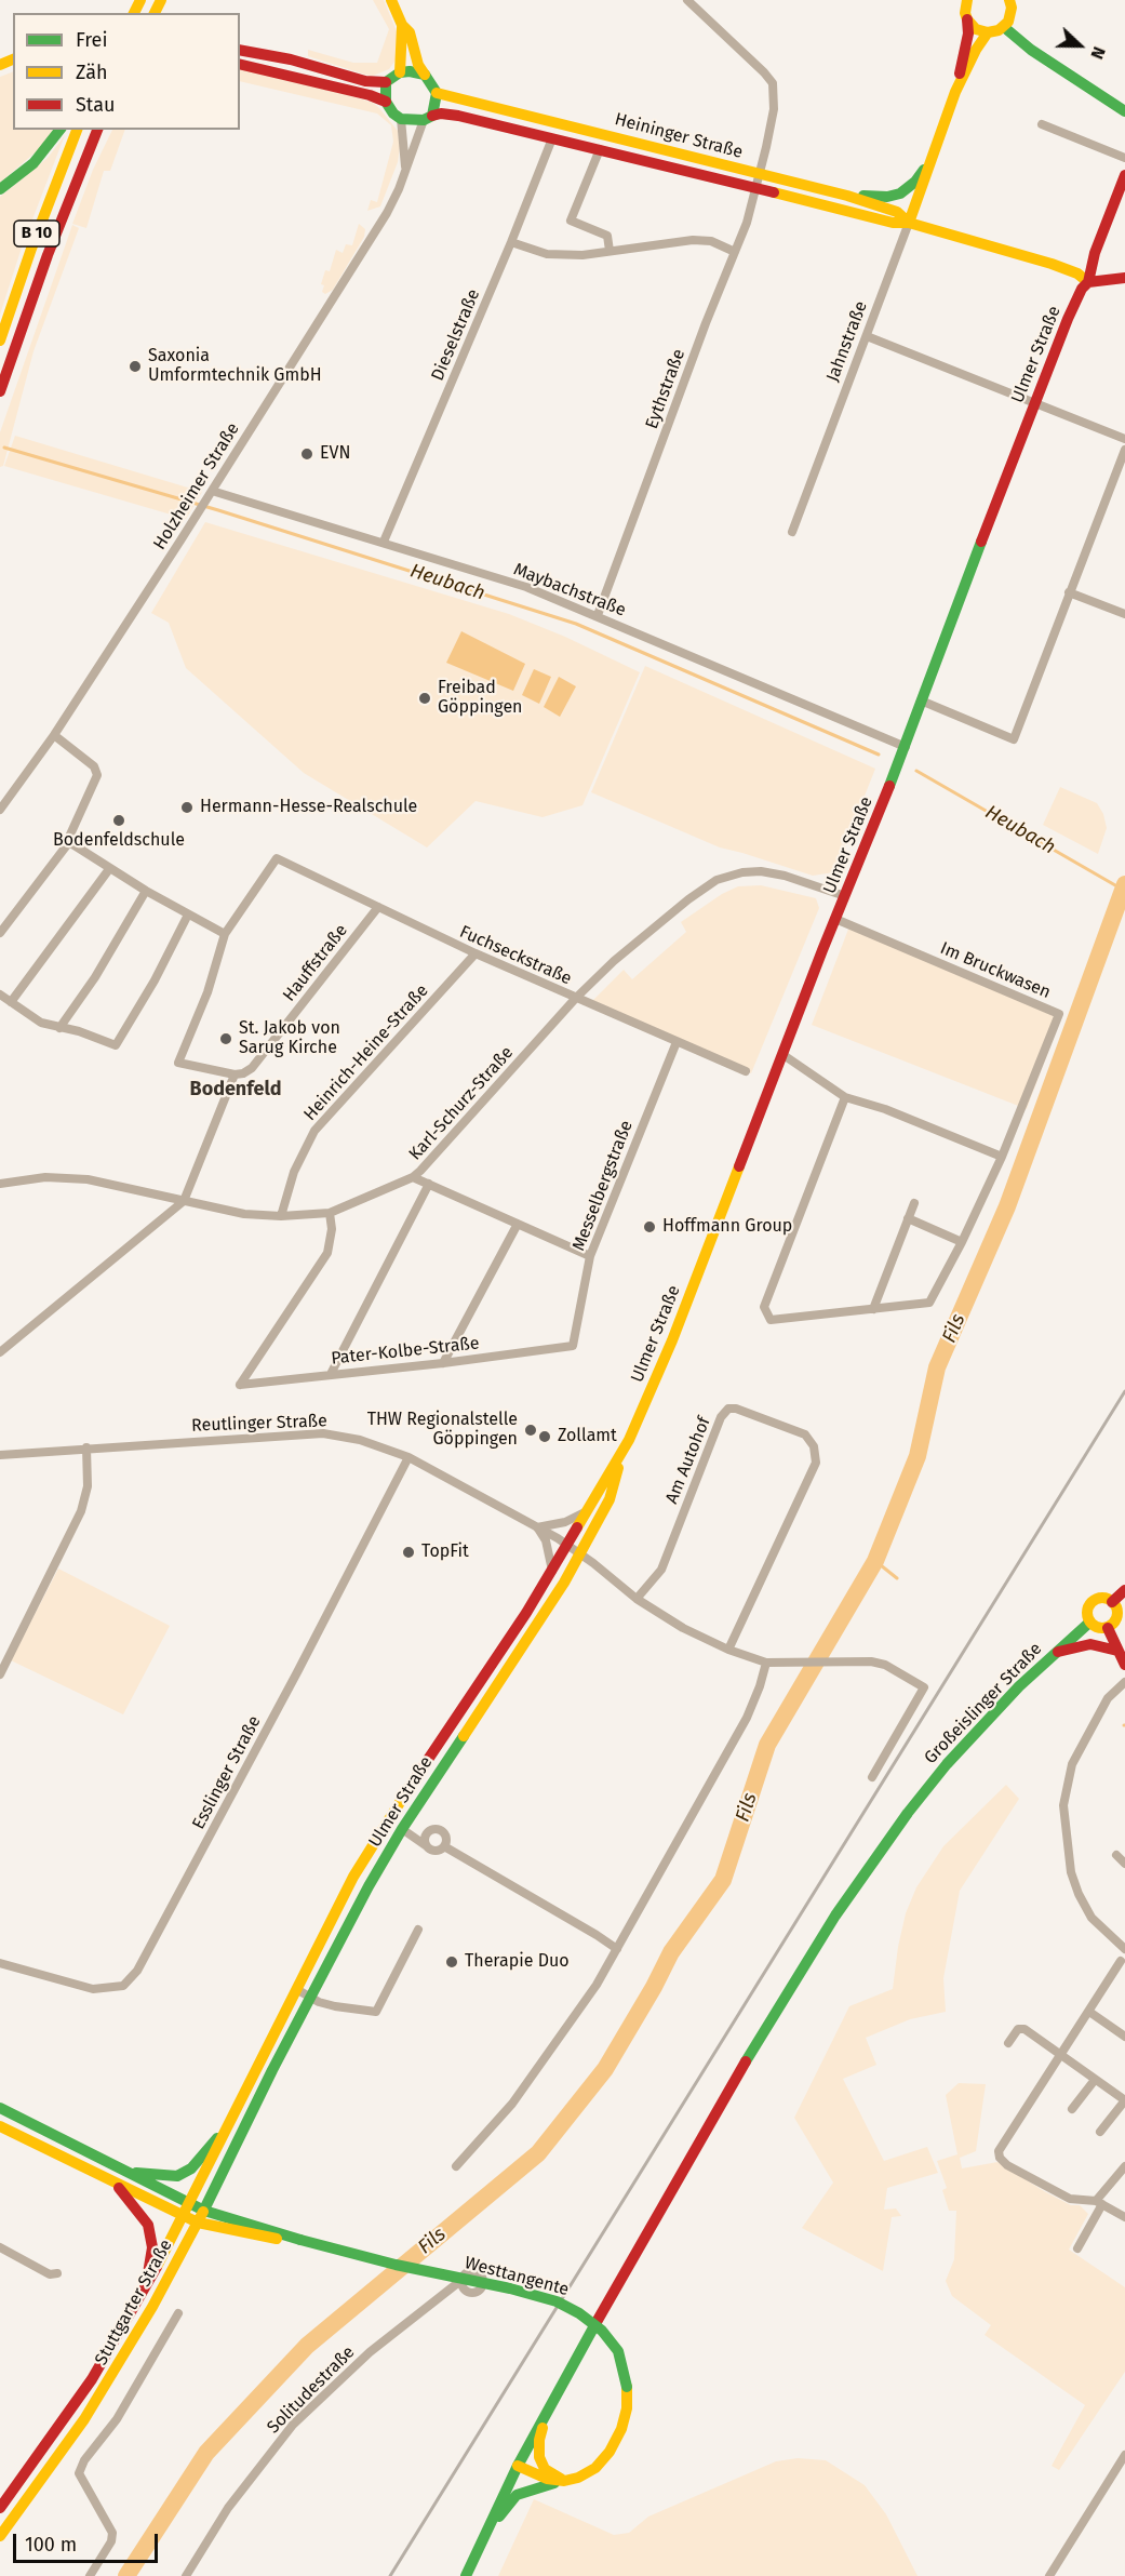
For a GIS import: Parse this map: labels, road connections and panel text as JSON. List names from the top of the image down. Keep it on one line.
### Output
{"streets":{"main road":["Heininger Straße","B 10","Jahnstraße","Ulmer Straße","Großeislinger Straße","Westtangente","Stuttgarter Straße"],"street":["Dieselstraße","Eythstraße","Holzheimer Straße","Maybachstraße","Fuchseckstraße","Hauffstraße","Im Bruckwasen","Heinrich-Heine-Straße","Karl-Schurz-Straße","Messelbergstraße","Pater-Kolbe-Straße","Reutlinger Straße","Am Autohof","Esslinger Straße","Solitudestraße"]},"crossings":[["Heininger Straße","Dieselstraße"],["Heininger Straße","Jahnstraße"],["Heininger Straße","Ulmer Straße"],["Heininger Straße","Eythstraße"],["Heininger Straße","Holzheimer Straße"],["Dieselstraße","Maybachstraße"],["Ulmer Straße","Maybachstraße"],["Ulmer Straße","Im Bruckwasen"],["Ulmer Straße","Karl-Schurz-Straße"],["Ulmer Straße","Reutlinger Straße"],["Ulmer Straße","Stuttgarter Straße"],["Eythstraße","Maybachstraße"],["Holzheimer Straße","Maybachstraße"],["Fuchseckstraße","Hauffstraße"],["Fuchseckstraße","Heinrich-Heine-Straße"],["Fuchseckstraße","Karl-Schurz-Straße"],["Fuchseckstraße","Messelbergstraße"],["Heinrich-Heine-Straße","Karl-Schurz-Straße"],["Karl-Schurz-Straße","Pater-Kolbe-Straße"],["Messelbergstraße","Pater-Kolbe-Straße"],["Reutlinger Straße","Esslinger Straße"],["Westtangente","Stuttgarter Straße"]],"districts":["Bodenfeld"],"water":["Heubach","Fils"],"places":["Saxonia Umformtechnik GmbH","EVN","Freibad Göppingen","Hermann-Hesse-Realschule","Bodenfeldschule","St. Jakob von Sarug Kirche","Hoffmann Group","THW Regionalstelle Göppingen","Zollamt","TopFit","Therapie Duo"],"legend":["Frei","Zäh","Stau"],"scale_bar":"100 m","north":"right"}
